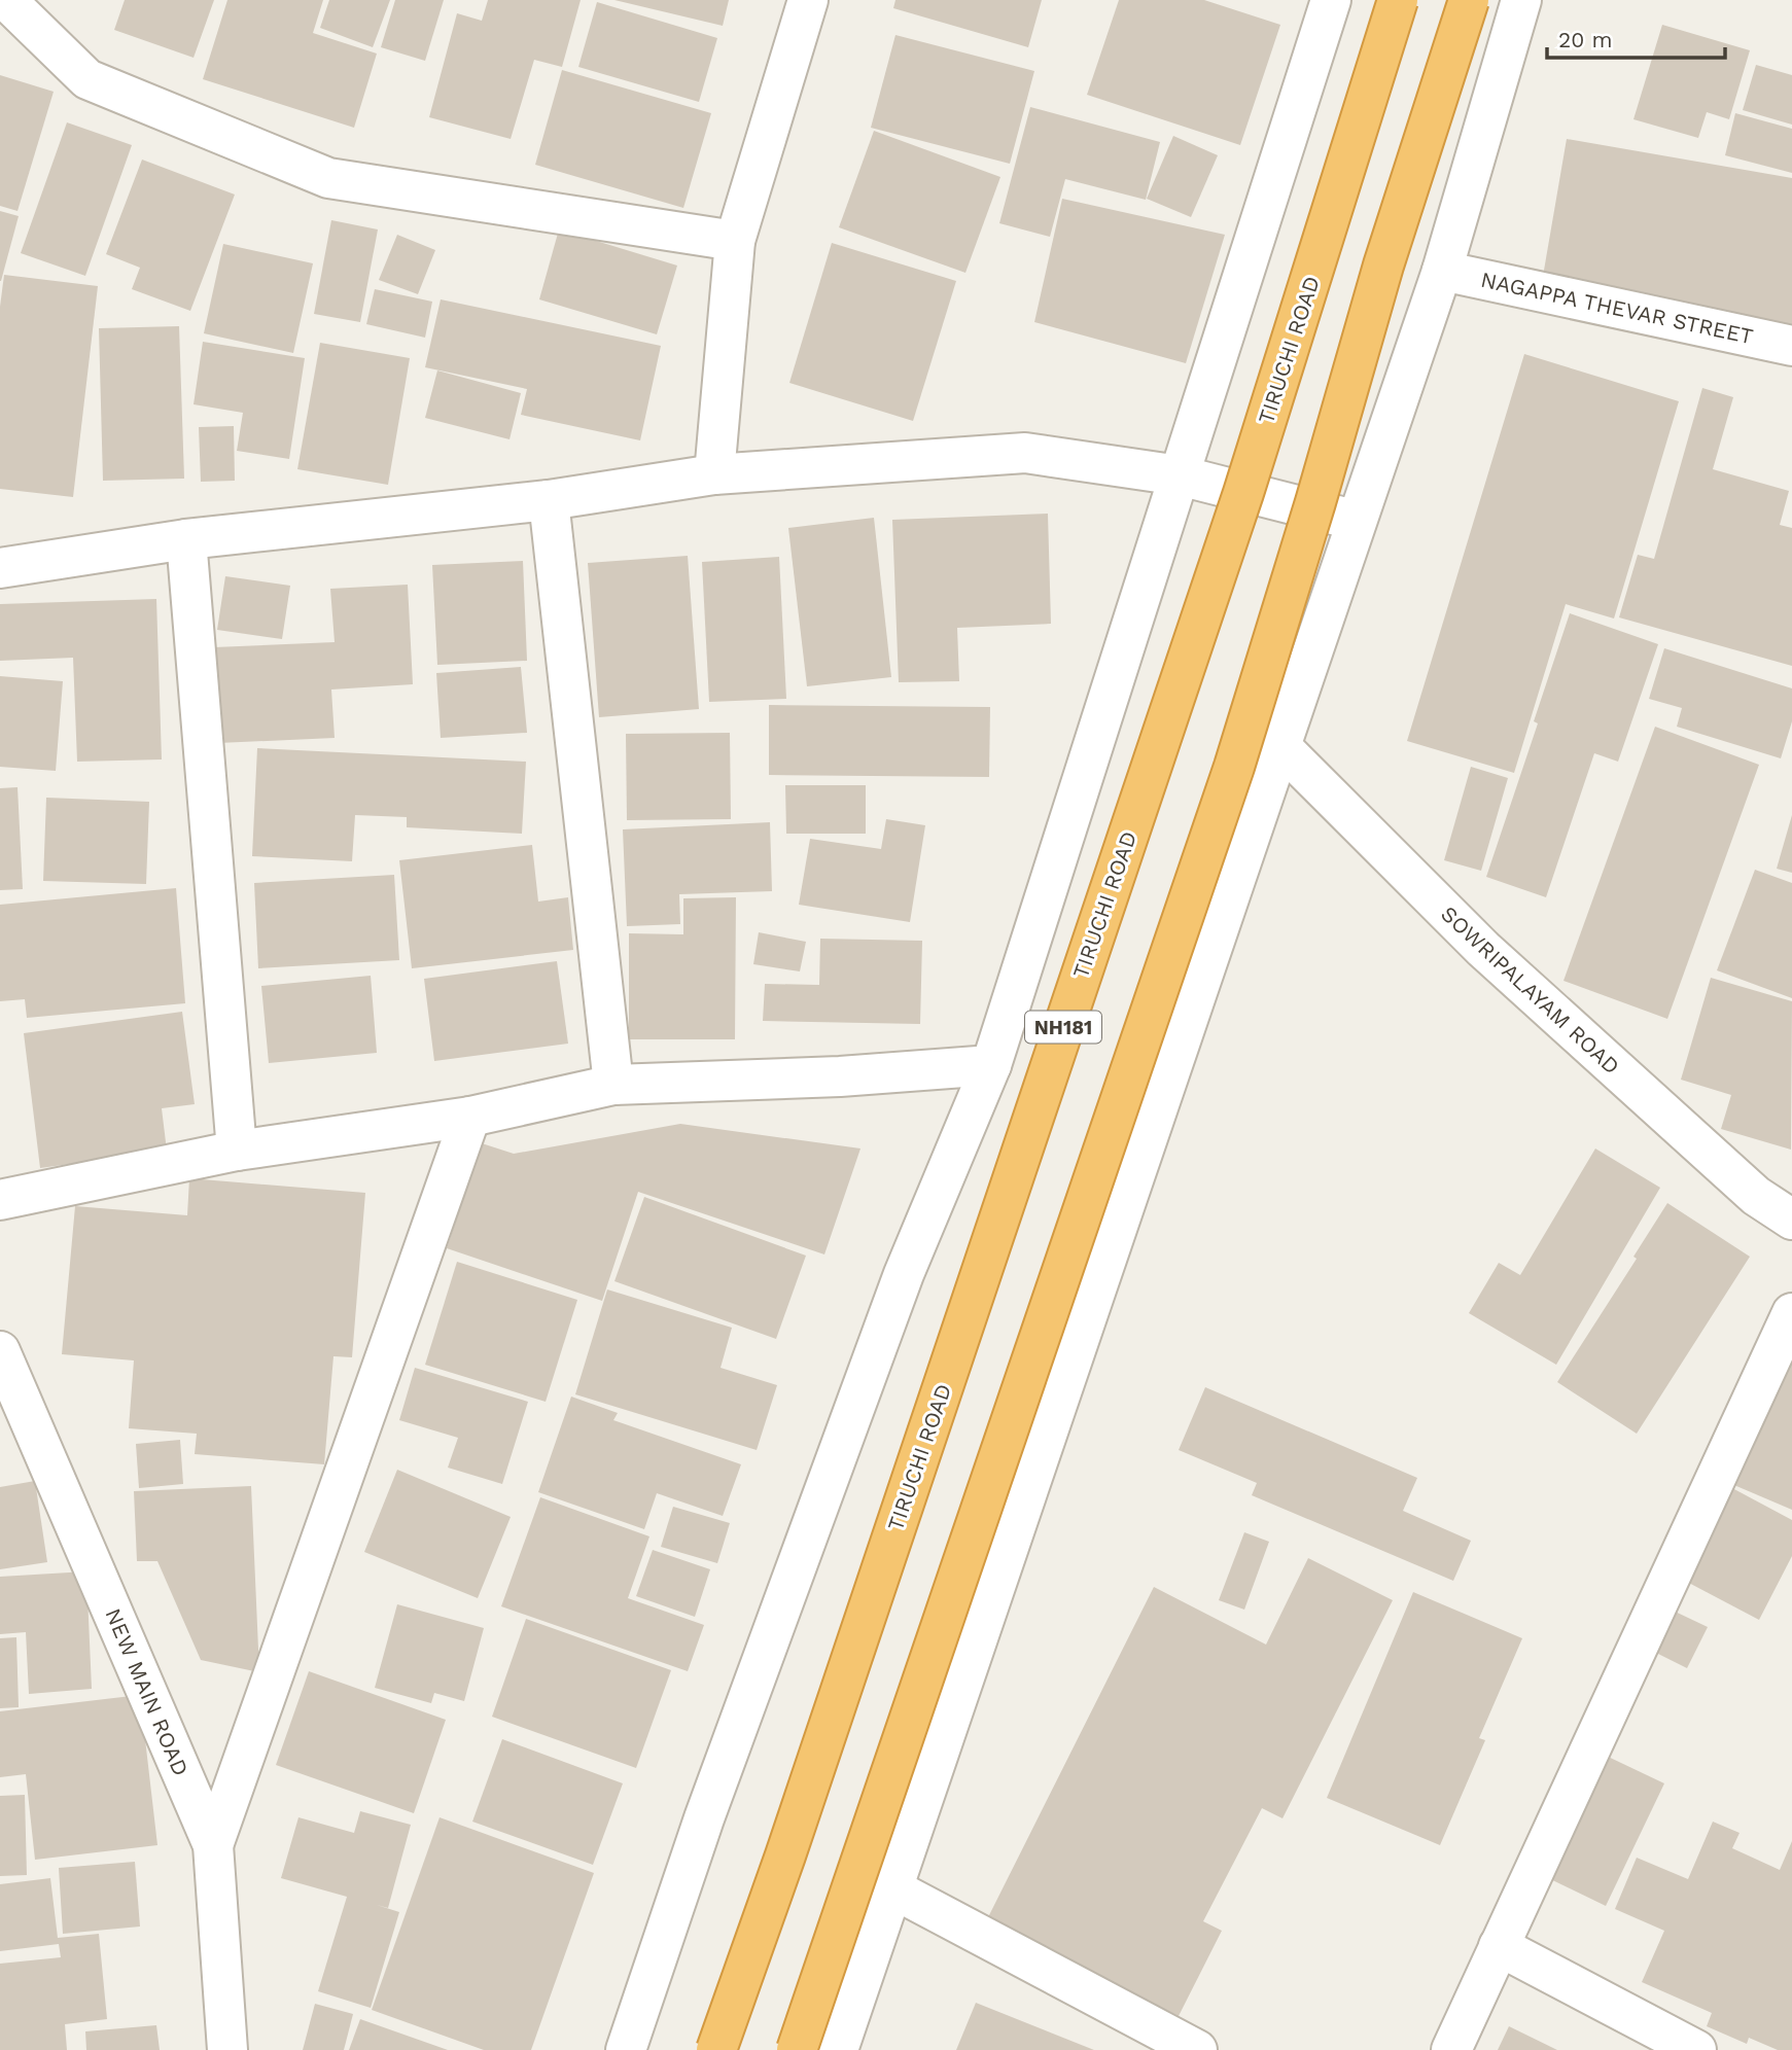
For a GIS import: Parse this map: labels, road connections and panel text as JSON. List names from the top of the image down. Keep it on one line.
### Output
{"streets":{"highway":["TIRUCHI ROAD","NH181"],"street":["NAGAPPA THEVAR STREET","SOWRIPALAYAM ROAD","NEW MAIN ROAD"]},"scale_bar":"20 m"}
